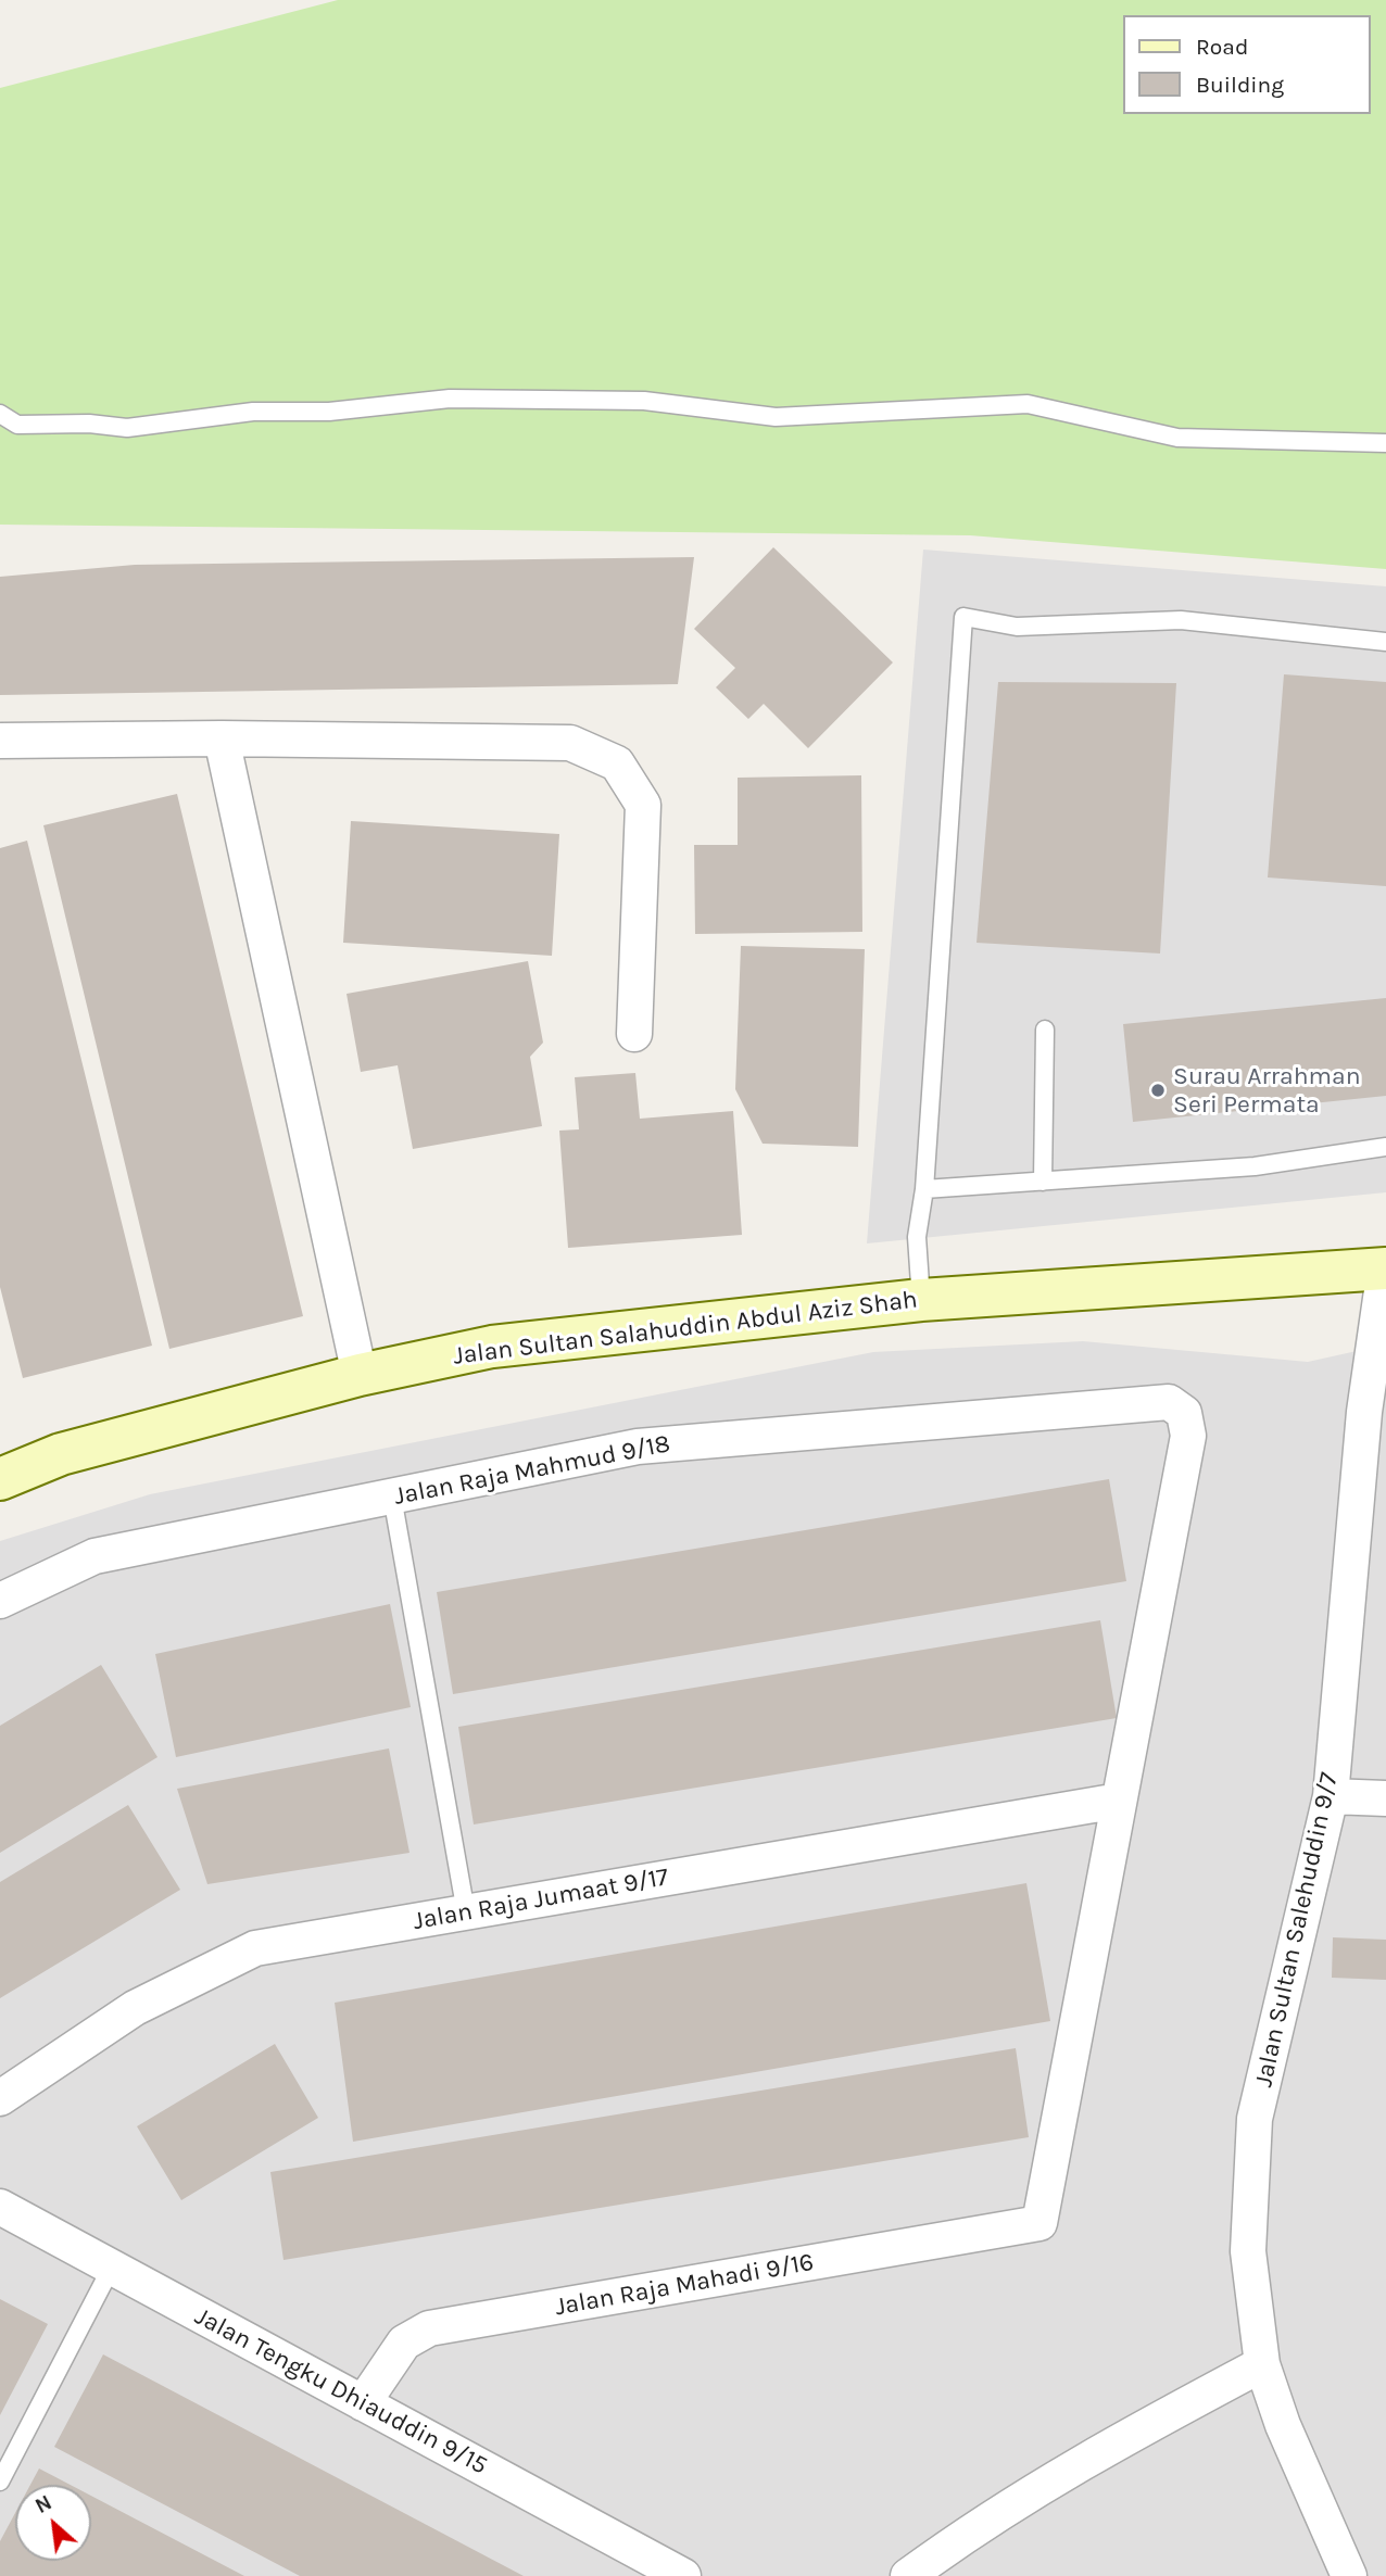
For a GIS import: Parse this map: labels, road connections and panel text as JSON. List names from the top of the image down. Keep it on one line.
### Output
{"streets":{"street":["Jalan Sultan Salahuddin Abdul Aziz Shah","Jalan Raja Mahmud 9/18","Jalan Raja Jumaat 9/17","Jalan Sultan Salehuddin 9/7","Jalan Raja Mahadi 9/16","Jalan Tengku Dhiauddin 9/15"]},"crossings":[["Jalan Sultan Salahuddin Abdul Aziz Shah","Jalan Sultan Salehuddin 9/7"],["Jalan Raja Mahmud 9/18","Jalan Raja Jumaat 9/17"],["Jalan Raja Mahmud 9/18","Jalan Raja Mahadi 9/16"],["Jalan Raja Jumaat 9/17","Jalan Raja Mahadi 9/16"],["Jalan Raja Mahadi 9/16","Jalan Tengku Dhiauddin 9/15"]],"places":["Surau Arrahman Seri Permata"],"legend":["Road","Building"],"north":"top left"}
